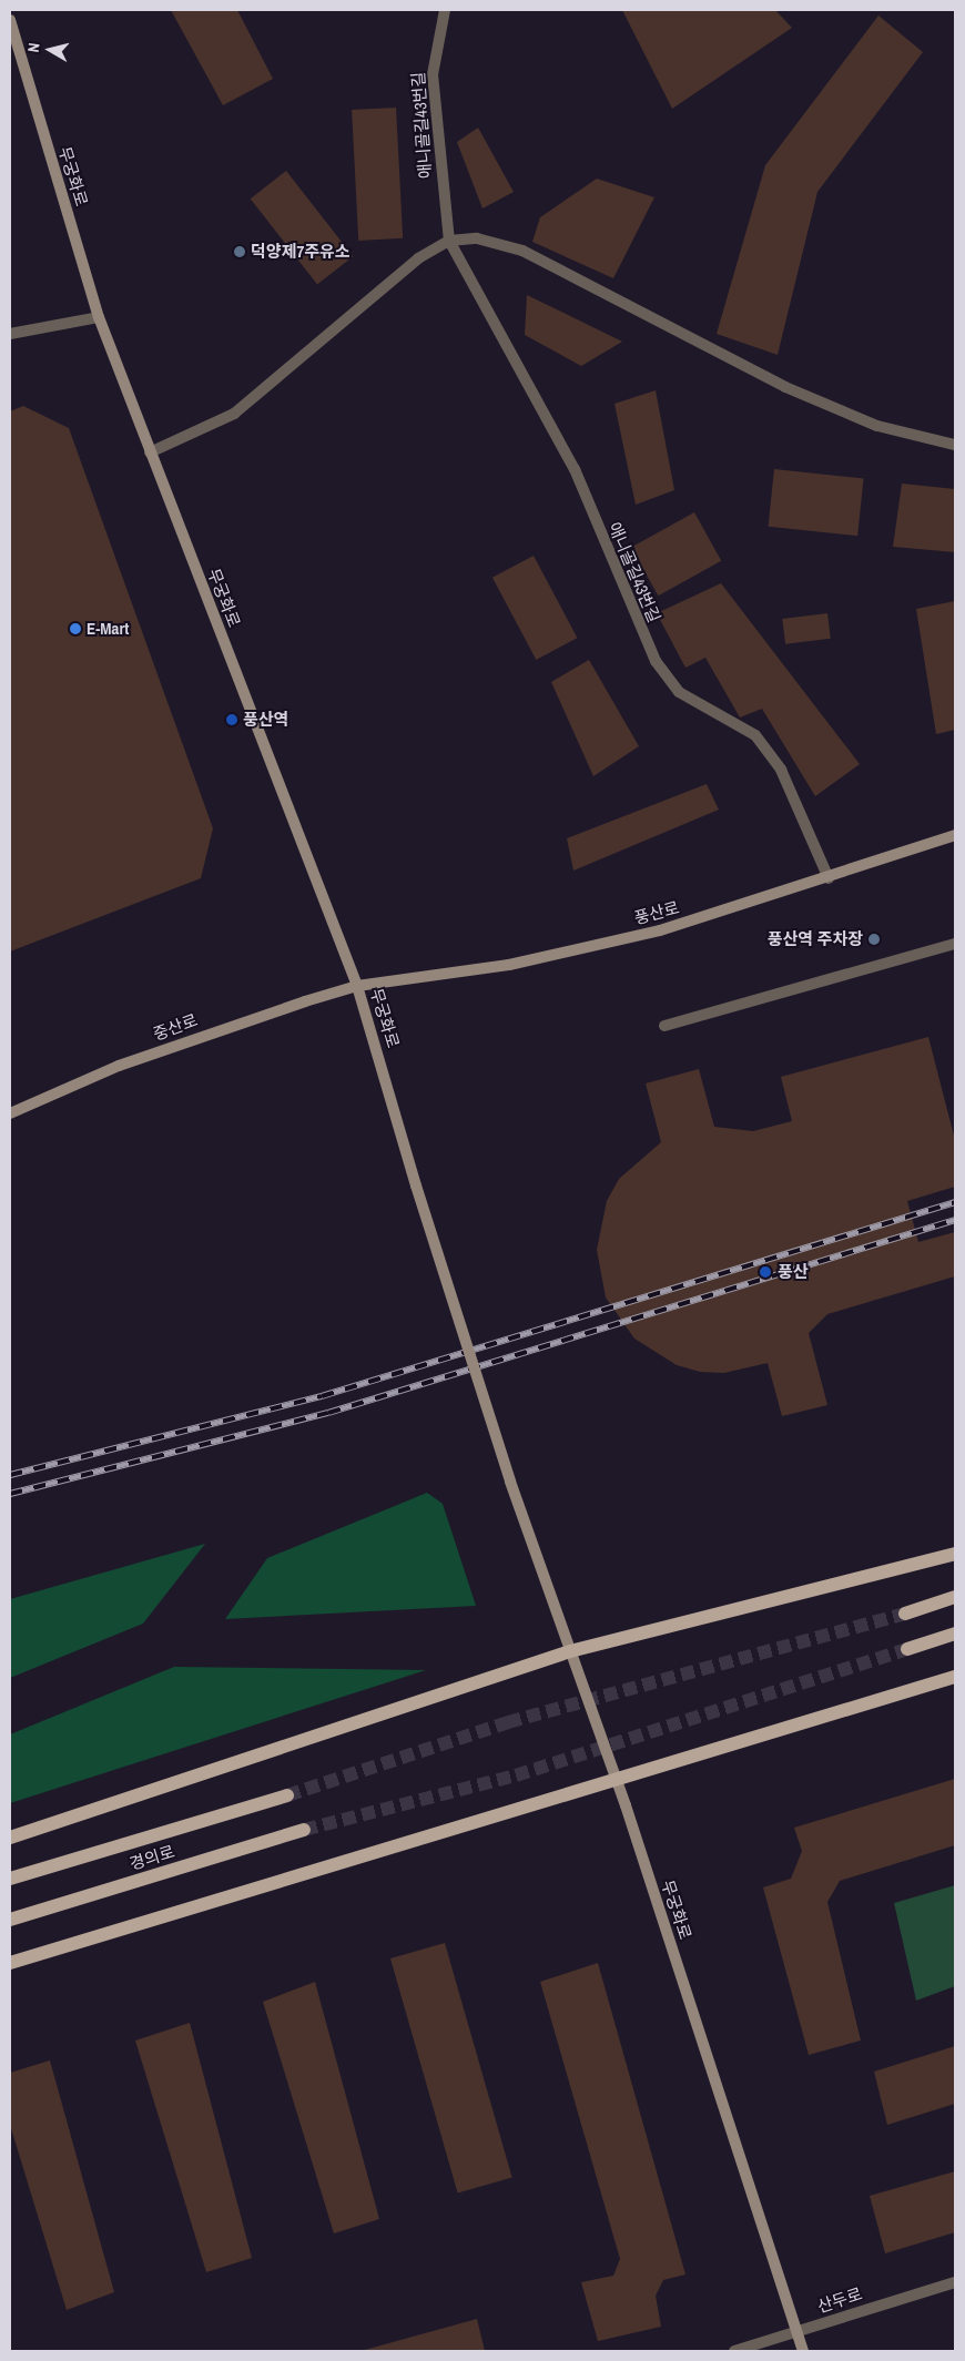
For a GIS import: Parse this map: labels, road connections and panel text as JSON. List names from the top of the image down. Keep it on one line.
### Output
{"streets":{"main road":["무궁화로","풍산로","중산로","경의로"],"street":["애니골길43번길","산두로"]},"crossings":[["애니골길43번길","풍산로"],["무궁화로","풍산로"],["무궁화로","중산로"],["무궁화로","산두로"],["풍산로","중산로"]],"places":["덕양제7주유소","E-Mart","풍산역","풍산역 주차장","풍산"],"north":"left"}
